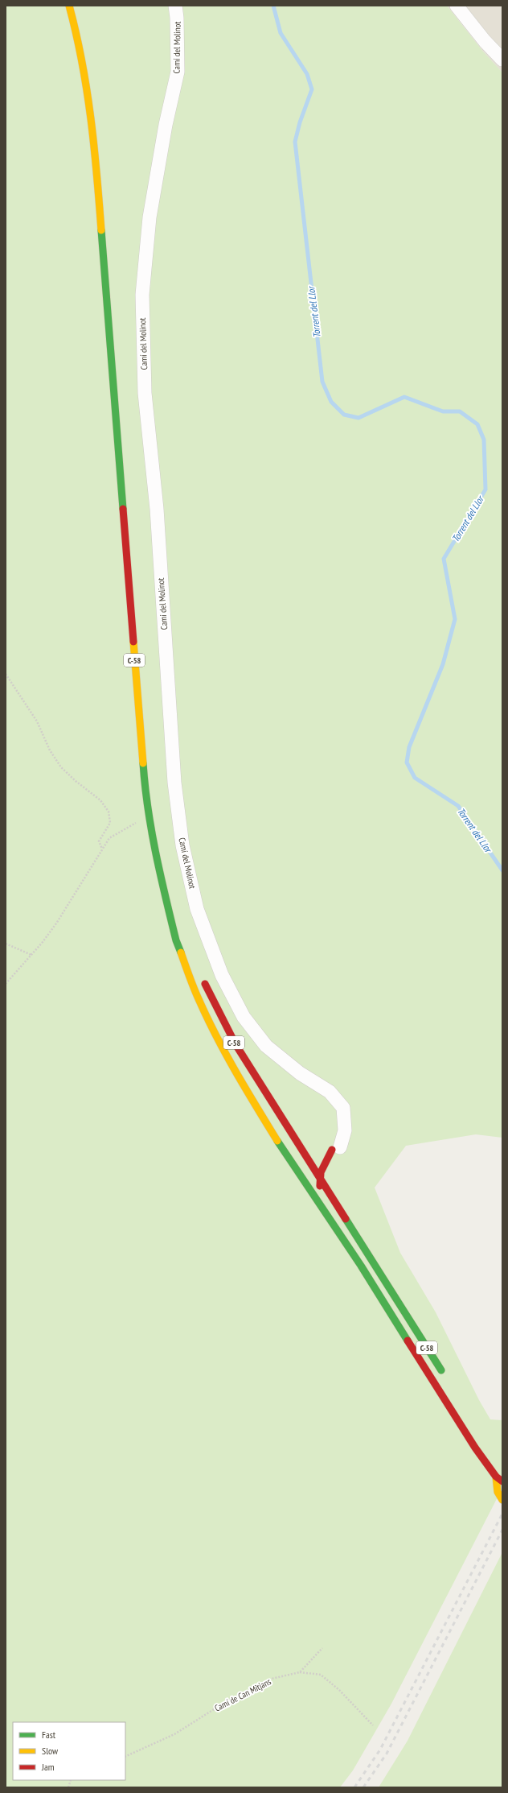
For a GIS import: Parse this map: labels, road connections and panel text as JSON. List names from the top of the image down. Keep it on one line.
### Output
{"streets":{"main road":["C-58"],"street":["Camí del Molinot"],"path":["Camí de Can Mitjans"]},"water":["Torrent del Llor"],"legend":["Fast","Slow","Jam"]}
